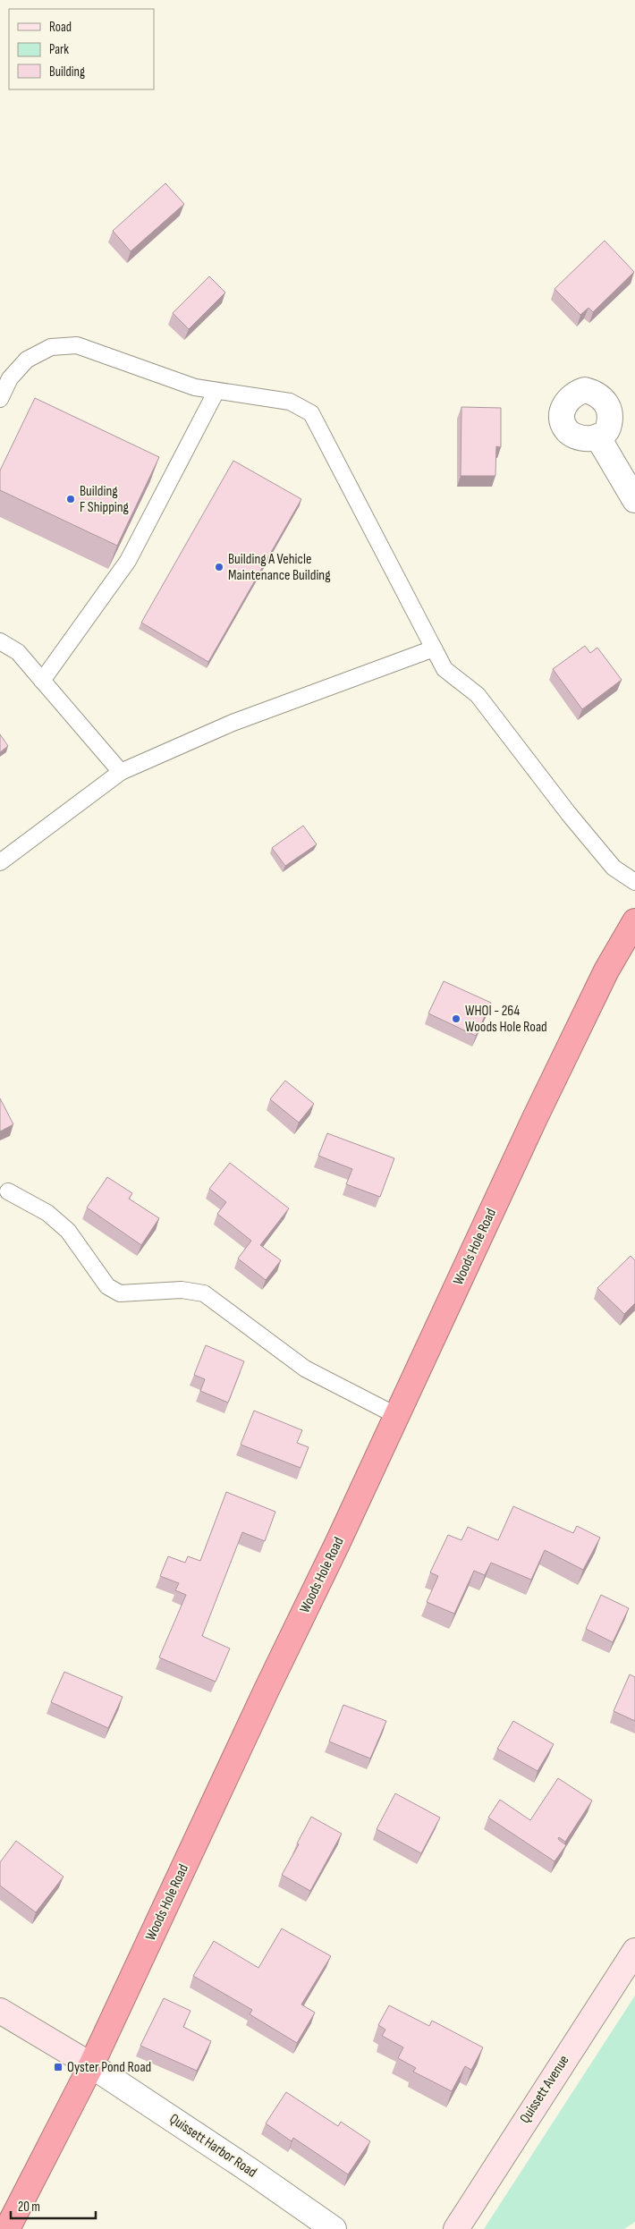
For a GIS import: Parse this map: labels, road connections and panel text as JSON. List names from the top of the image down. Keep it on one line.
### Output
{"streets":{"highway":["Woods Hole Road"],"main road":["Quissett Avenue"],"street":["Quissett Harbor Road"]},"crossings":[["Woods Hole Road","Quissett Harbor Road"]],"places":{"other":["Building F Shipping","Building A Vehicle Maintenance Building","WHOI - 264 Woods Hole Road"],"transit":["Oyster Pond Road"]},"legend":["Road","Park","Building"],"scale_bar":"20 m"}
